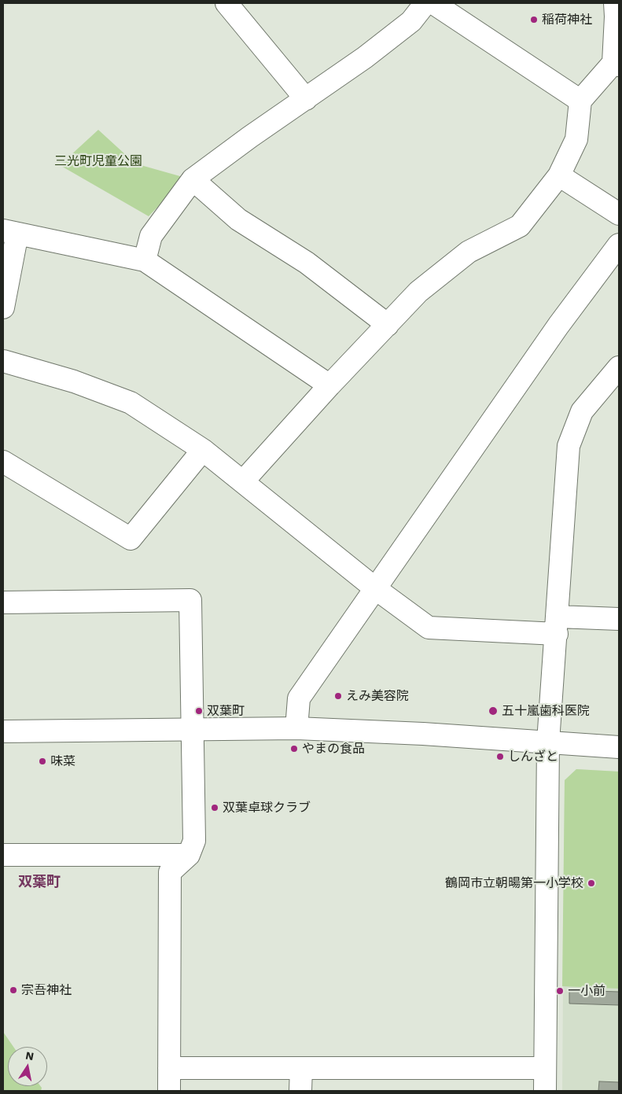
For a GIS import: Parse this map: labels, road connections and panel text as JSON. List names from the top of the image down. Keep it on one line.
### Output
{"districts":["双葉町"],"parks":["三光町児童公園"],"places":["稲荷神社","えみ美容院","双葉町","五十嵐歯科医院","やまの食品","しんざと","味菜","双葉卓球クラブ","鶴岡市立朝暘第一小学校","宗吾神社","一小前"],"north":"top"}
